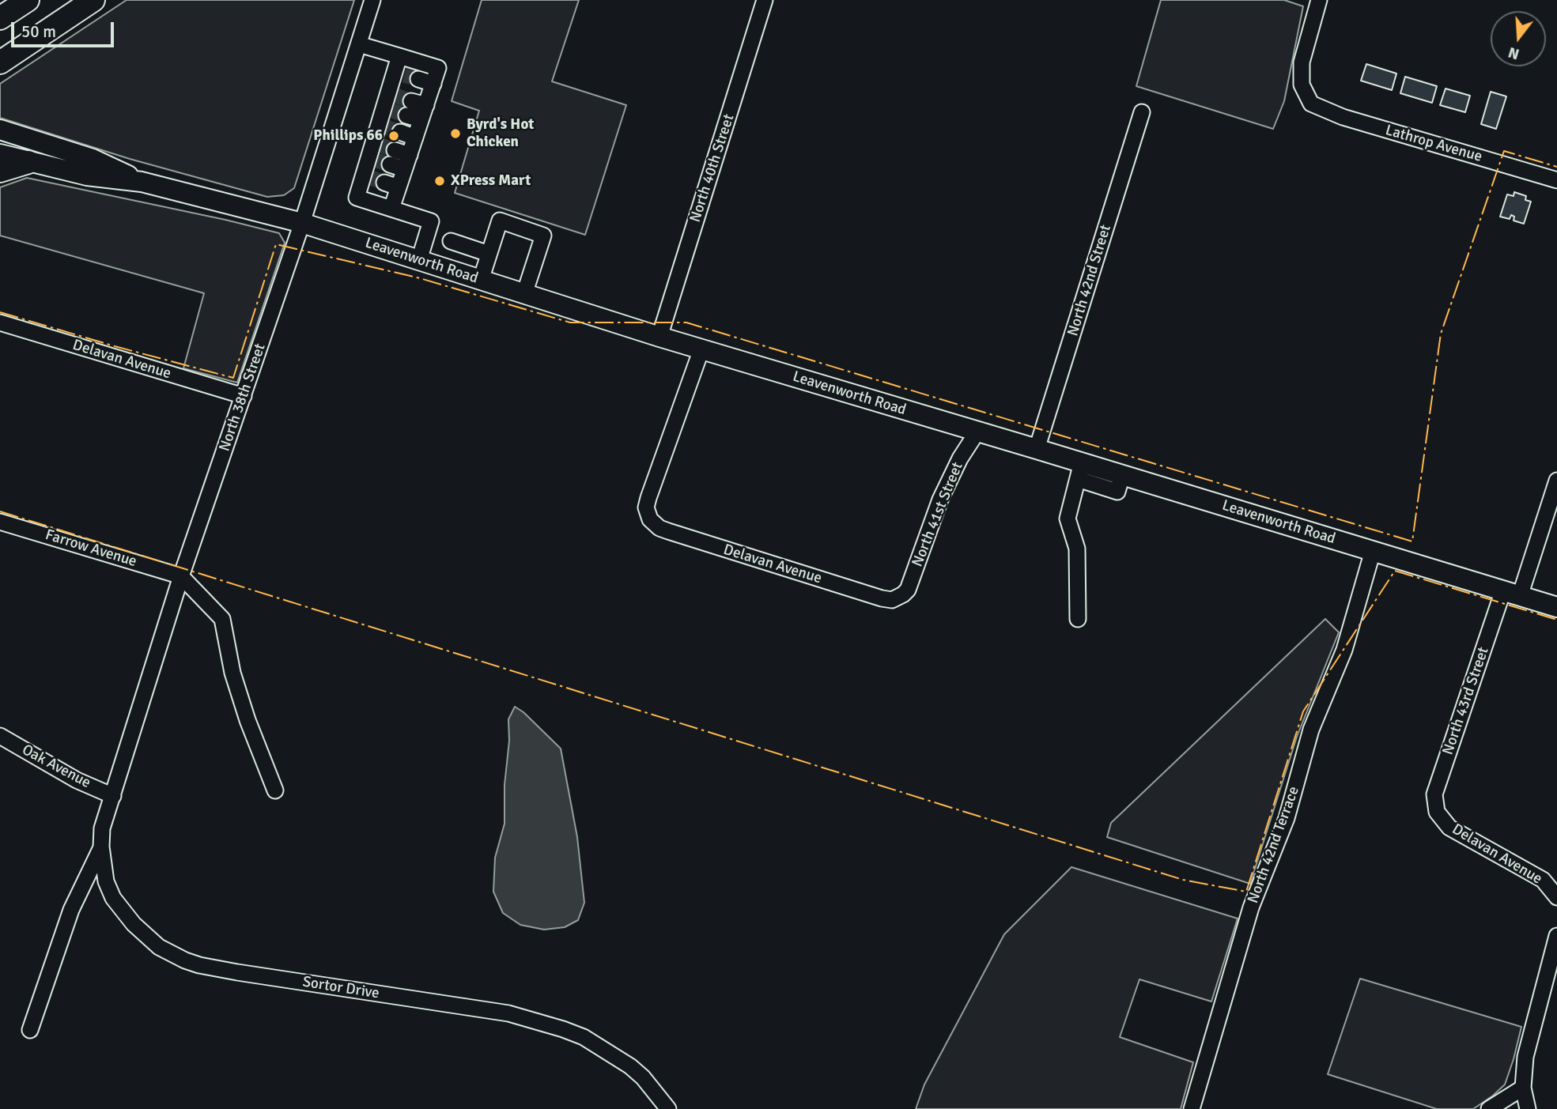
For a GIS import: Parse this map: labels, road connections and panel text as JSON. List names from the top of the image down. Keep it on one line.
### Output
{"streets":{"main road":["Leavenworth Road"],"street":["Lathrop Avenue","North 40th Street","North 42nd Street","Delavan Avenue","North 38th Street","North 41st Street","Farrow Avenue","North 43rd Street","Oak Avenue","North 42nd Terrace","Sortor Drive"]},"crossings":[["North 40th Street","Leavenworth Road"],["Leavenworth Road","North 42nd Street"],["Leavenworth Road","Delavan Avenue"],["Leavenworth Road","North 38th Street"],["Leavenworth Road","North 41st Street"],["Leavenworth Road","North 43rd Street"],["Leavenworth Road","North 42nd Terrace"],["Delavan Avenue","North 38th Street"],["Delavan Avenue","North 41st Street"],["Delavan Avenue","North 43rd Street"],["North 38th Street","Farrow Avenue"],["North 38th Street","Oak Avenue"],["North 38th Street","Sortor Drive"],["Oak Avenue","Sortor Drive"]],"places":["Byrd's Hot Chicken","Phillips 66","XPress Mart"],"scale_bar":"50 m","north":"bottom"}
